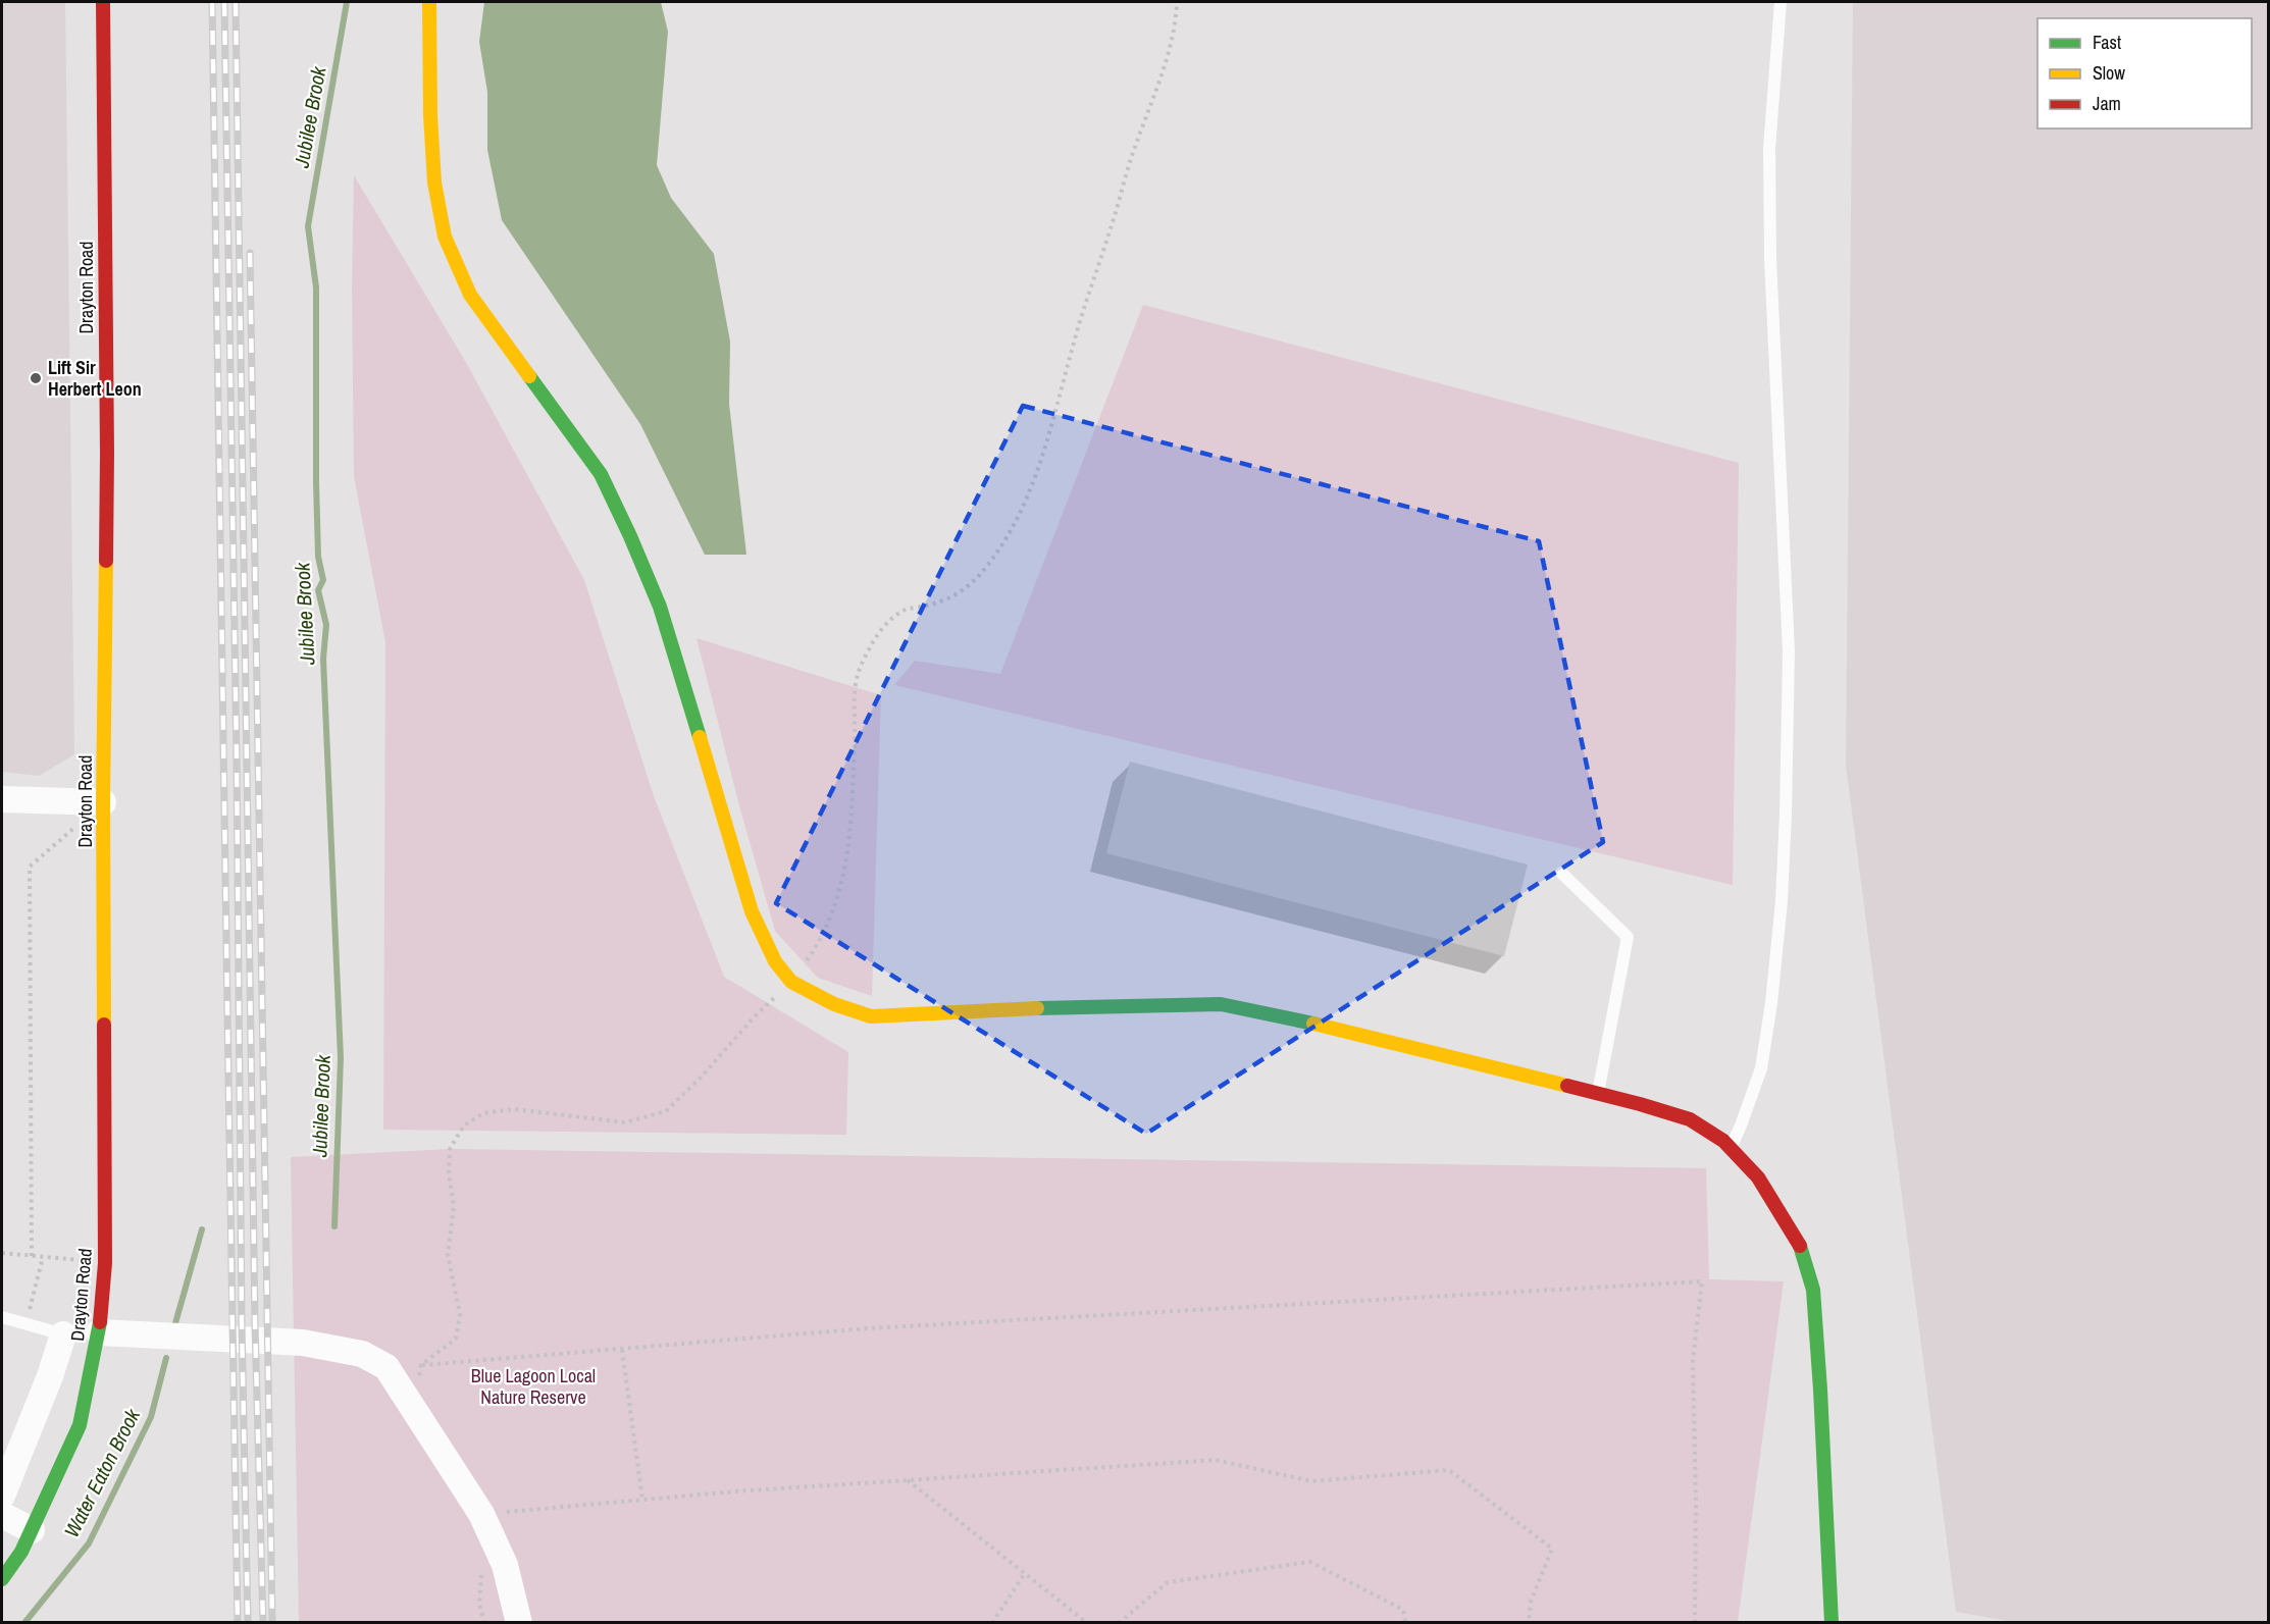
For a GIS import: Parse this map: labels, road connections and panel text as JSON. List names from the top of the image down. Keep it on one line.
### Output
{"streets":{"street":["Drayton Road"]},"water":["Jubilee Brook","Water Eaton Brook"],"parks":["Blue Lagoon Local Nature Reserve"],"places":["Lift Sir Herbert Leon"],"legend":["Fast","Slow","Jam"]}
